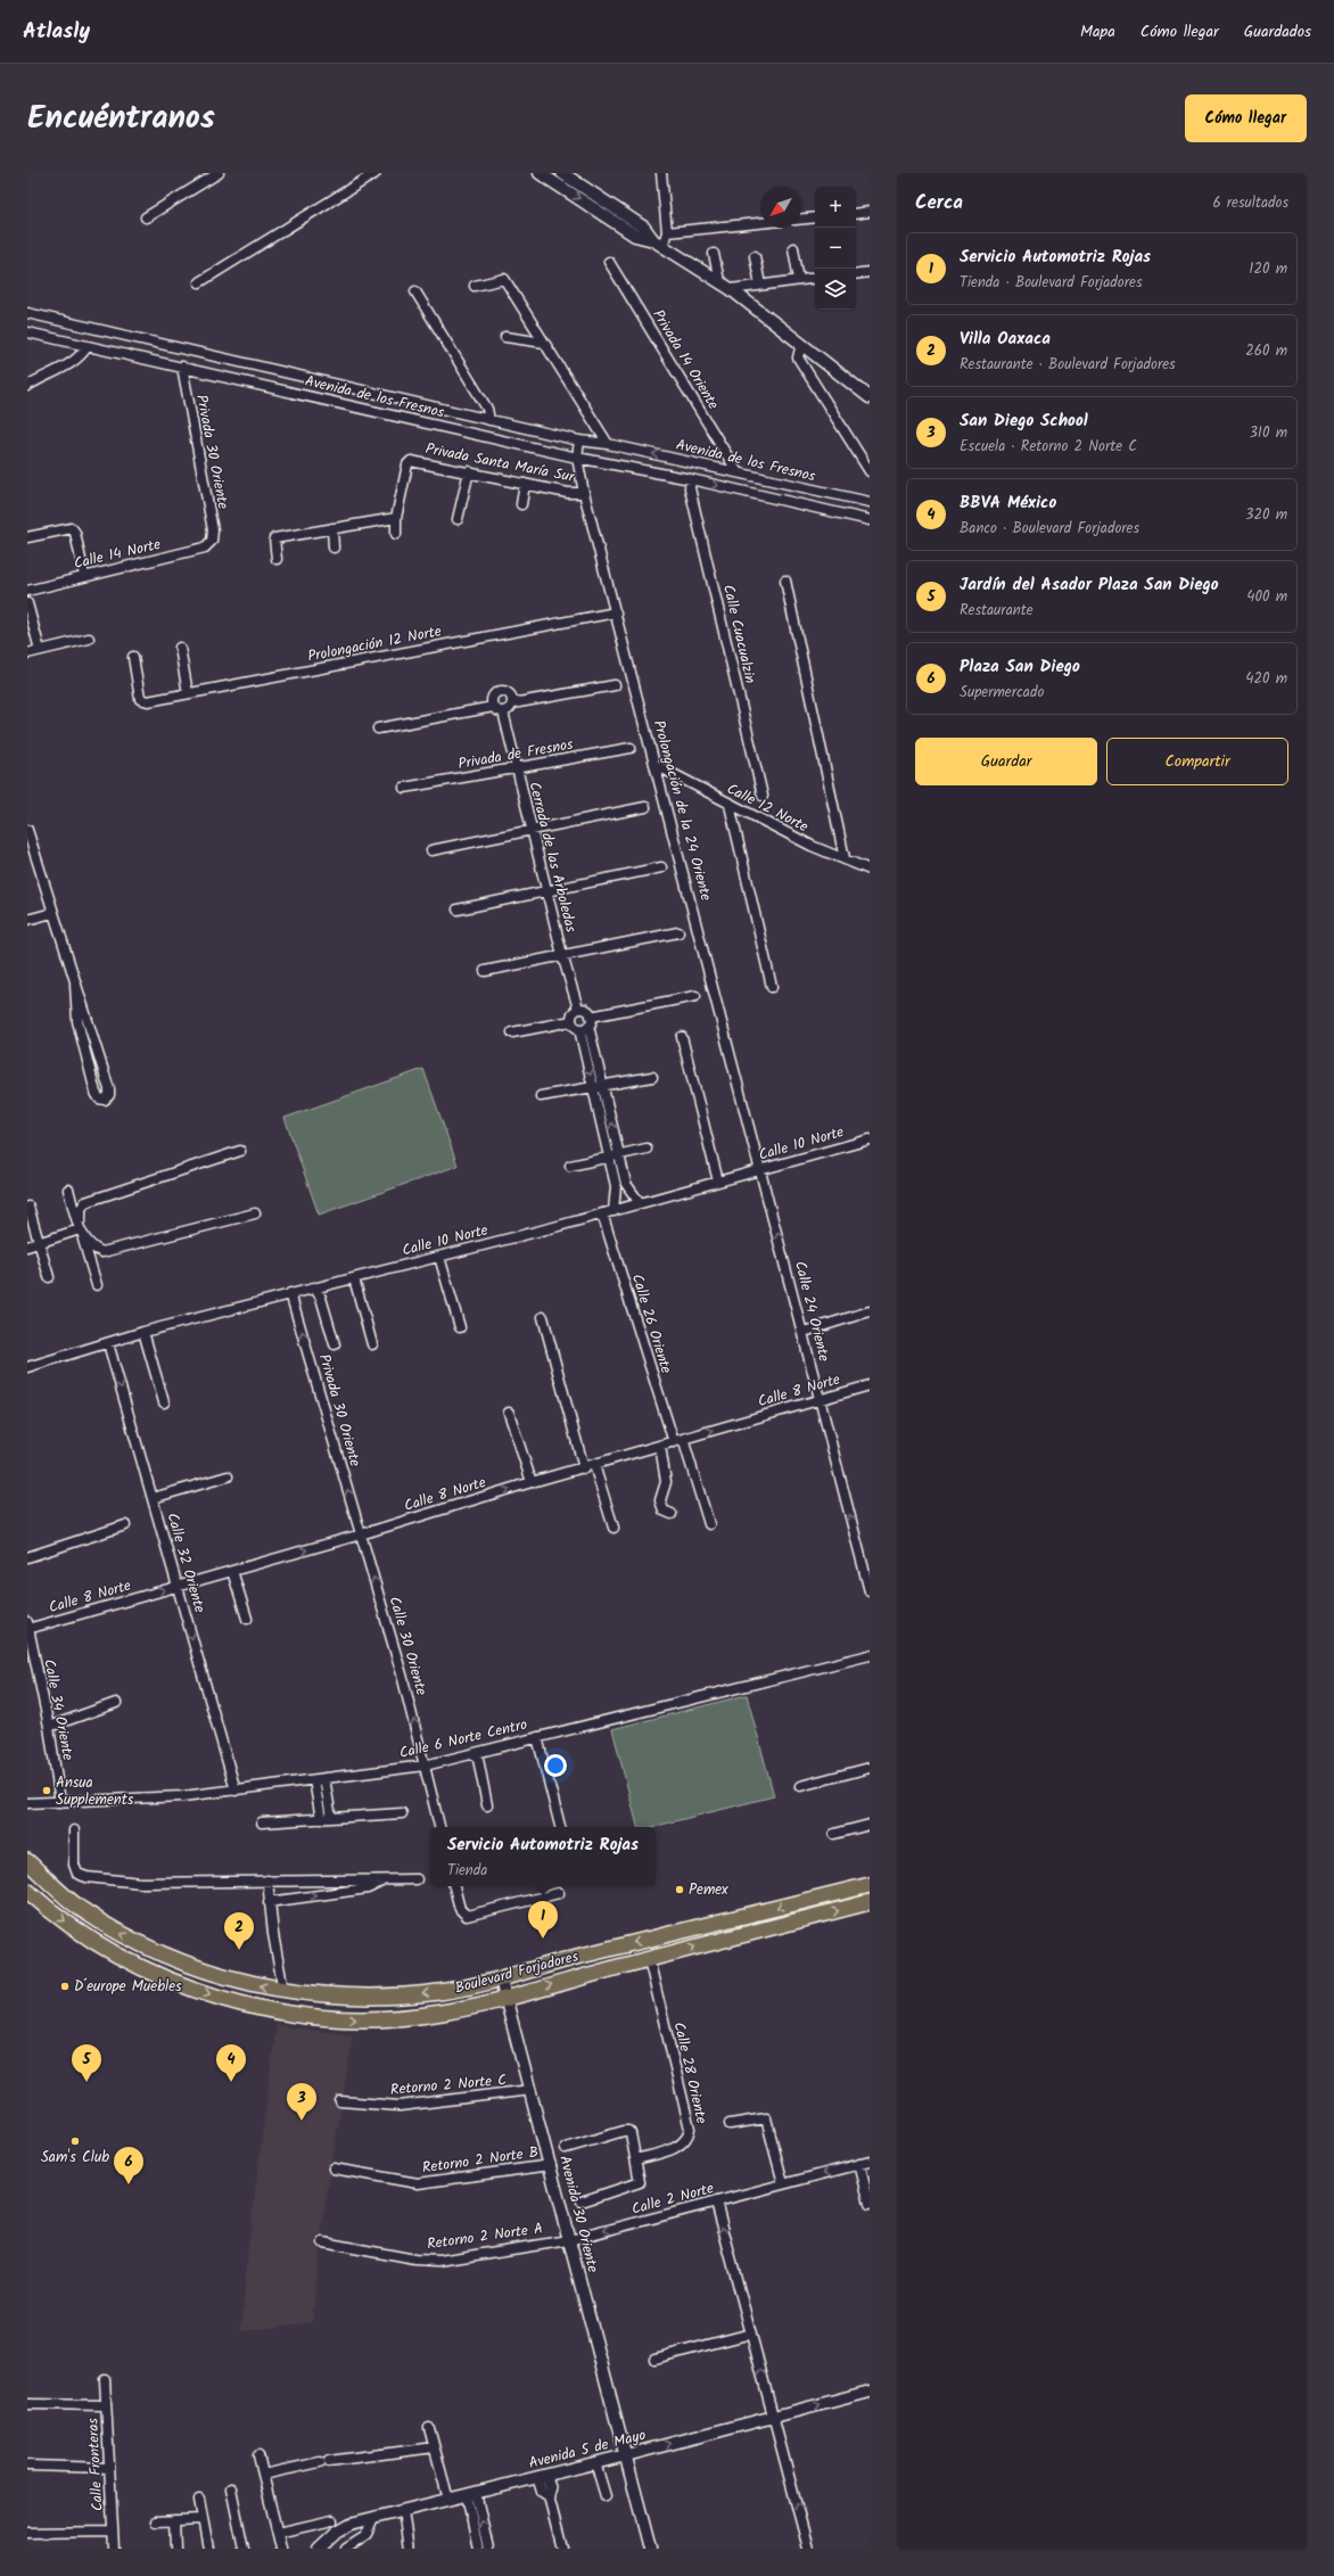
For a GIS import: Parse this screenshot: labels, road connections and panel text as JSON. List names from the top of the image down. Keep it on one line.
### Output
{"streets":{"main road":["Boulevard Forjadores"],"street":["Privada 14 Oriente","Avenida de los Fresnos","Privada 30 Oriente","Privada Santa María Sur","Calle 14 Norte","Calle Cuacualzin","Prolongación 12 Norte","Privada de Fresnos","Calle 12 Norte","Prolongación de la 24 Oriente","Cerrada de las Arboledas","Calle 10 Norte","Calle 24 Oriente","Calle 26 Oriente","Calle 8 Norte","Calle 32 Oriente","Calle 30 Oriente","Calle 34 Oriente","Calle 6 Norte Centro","Calle 28 Oriente","Retorno 2 Norte C","Retorno 2 Norte B","Calle 2 Norte","Avenida 30 Oriente","Retorno 2 Norte A","Avenida 5 de Mayo","Calle Fronteras"]},"crossings":[["Privada 14 Oriente","Avenida de los Fresnos"],["Avenida de los Fresnos","Privada 30 Oriente"],["Avenida de los Fresnos","Calle Cuacualzin"],["Avenida de los Fresnos","Prolongación de la 24 Oriente"],["Privada 30 Oriente","Calle 14 Norte"],["Privada 30 Oriente","Calle 10 Norte"],["Privada 30 Oriente","Calle 8 Norte"],["Privada 30 Oriente","Calle 30 Oriente"],["Privada Santa María Sur","Prolongación de la 24 Oriente"],["Prolongación 12 Norte","Prolongación de la 24 Oriente"],["Privada de Fresnos","Cerrada de las Arboledas"],["Calle 12 Norte","Prolongación de la 24 Oriente"],["Prolongación de la 24 Oriente","Calle 10 Norte"],["Prolongación de la 24 Oriente","Calle 24 Oriente"],["Calle 10 Norte","Calle 24 Oriente"],["Calle 10 Norte","Calle 26 Oriente"],["Calle 10 Norte","Calle 32 Oriente"],["Calle 24 Oriente","Calle 8 Norte"],["Calle 26 Oriente","Calle 8 Norte"],["Calle 8 Norte","Calle 32 Oriente"],["Calle 8 Norte","Calle 30 Oriente"],["Calle 8 Norte","Calle 34 Oriente"],["Calle 32 Oriente","Calle 6 Norte Centro"],["Calle 30 Oriente","Calle 6 Norte Centro"],["Calle 34 Oriente","Calle 6 Norte Centro"],["Boulevard Forjadores","Calle 28 Oriente"],["Boulevard Forjadores","Avenida 30 Oriente"],["Retorno 2 Norte C","Avenida 30 Oriente"],["Retorno 2 Norte B","Avenida 30 Oriente"],["Calle 2 Norte","Avenida 30 Oriente"],["Calle 2 Norte","Retorno 2 Norte A"],["Avenida 30 Oriente","Retorno 2 Norte A"],["Avenida 30 Oriente","Avenida 5 de Mayo"]],"one_way":["Calle 24 Oriente","Calle 8 Norte","Calle 30 Oriente","Calle 2 Norte"],"places":["Ansua Supplements","Pemex","D´europe Muebles","Sam's Club"],"north":"bottom left","page":{"header":"Atlasly","nav":["Mapa","Cómo llegar","Guardados"],"title":"Encuéntranos","buttons":["Cómo llegar",["Guardar","Compartir"]],"heading":["Cerca","6 resultados"],"map_buttons":["+","−"],"list":[{"mark":"1","name":"Servicio Automotriz Rojas","note":"Tienda · Boulevard Forjadores","value":"120 m"},{"mark":"2","name":"Villa Oaxaca","note":"Restaurante · Boulevard Forjadores","value":"260 m"},{"mark":"3","name":"San Diego School","note":"Escuela · Retorno 2 Norte C","value":"310 m"},{"mark":"4","name":"BBVA México","note":"Banco · Boulevard Forjadores","value":"320 m"},{"mark":"5","name":"Jardín del Asador Plaza San Diego","note":"Restaurante","value":"400 m"},{"mark":"6","name":"Plaza San Diego","note":"Supermercado","value":"420 m"}],"popup":["Servicio Automotriz Rojas","Tienda"],"pins":["1","2","4","5","3","6"]}}
